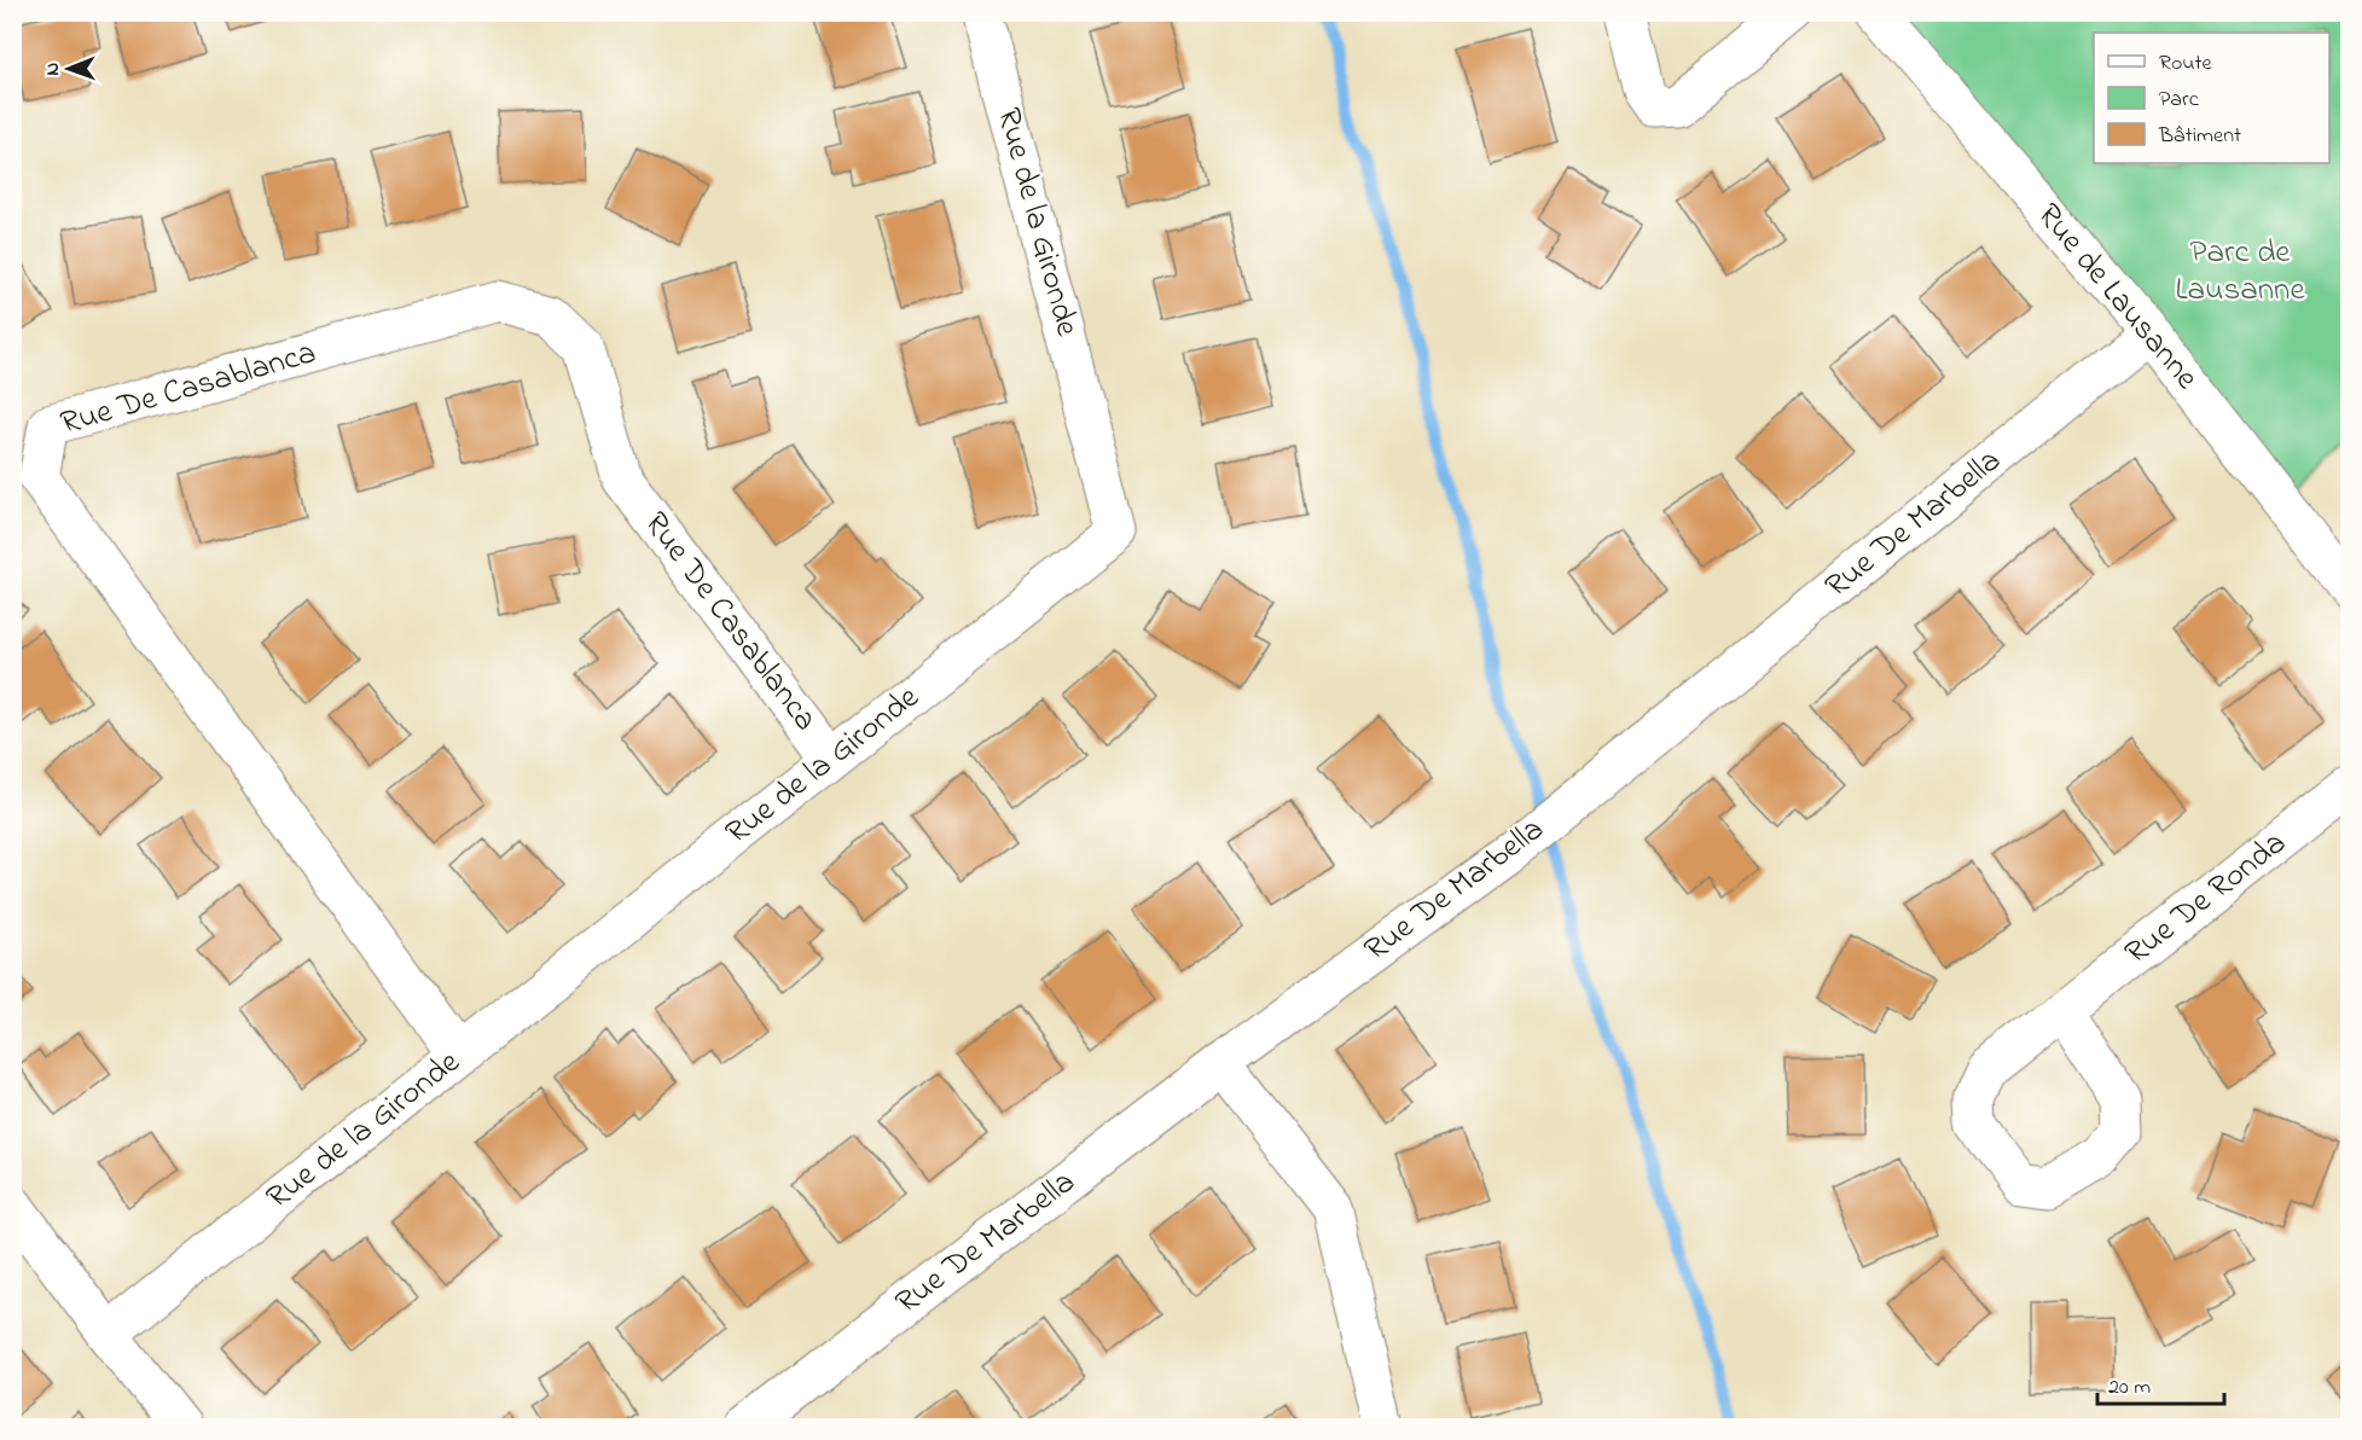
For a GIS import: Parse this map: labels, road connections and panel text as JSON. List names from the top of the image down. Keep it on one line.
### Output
{"streets":{"street":["Rue de la Gironde","Rue de Lausanne","Rue De Casablanca","Rue De Marbella","Rue De Ronda"]},"crossings":[["Rue de la Gironde","Rue De Casablanca"],["Rue de Lausanne","Rue De Marbella"]],"parks":["Parc de Lausanne"],"legend":["Route","Parc","Bâtiment"],"scale_bar":"20 m","north":"left"}
